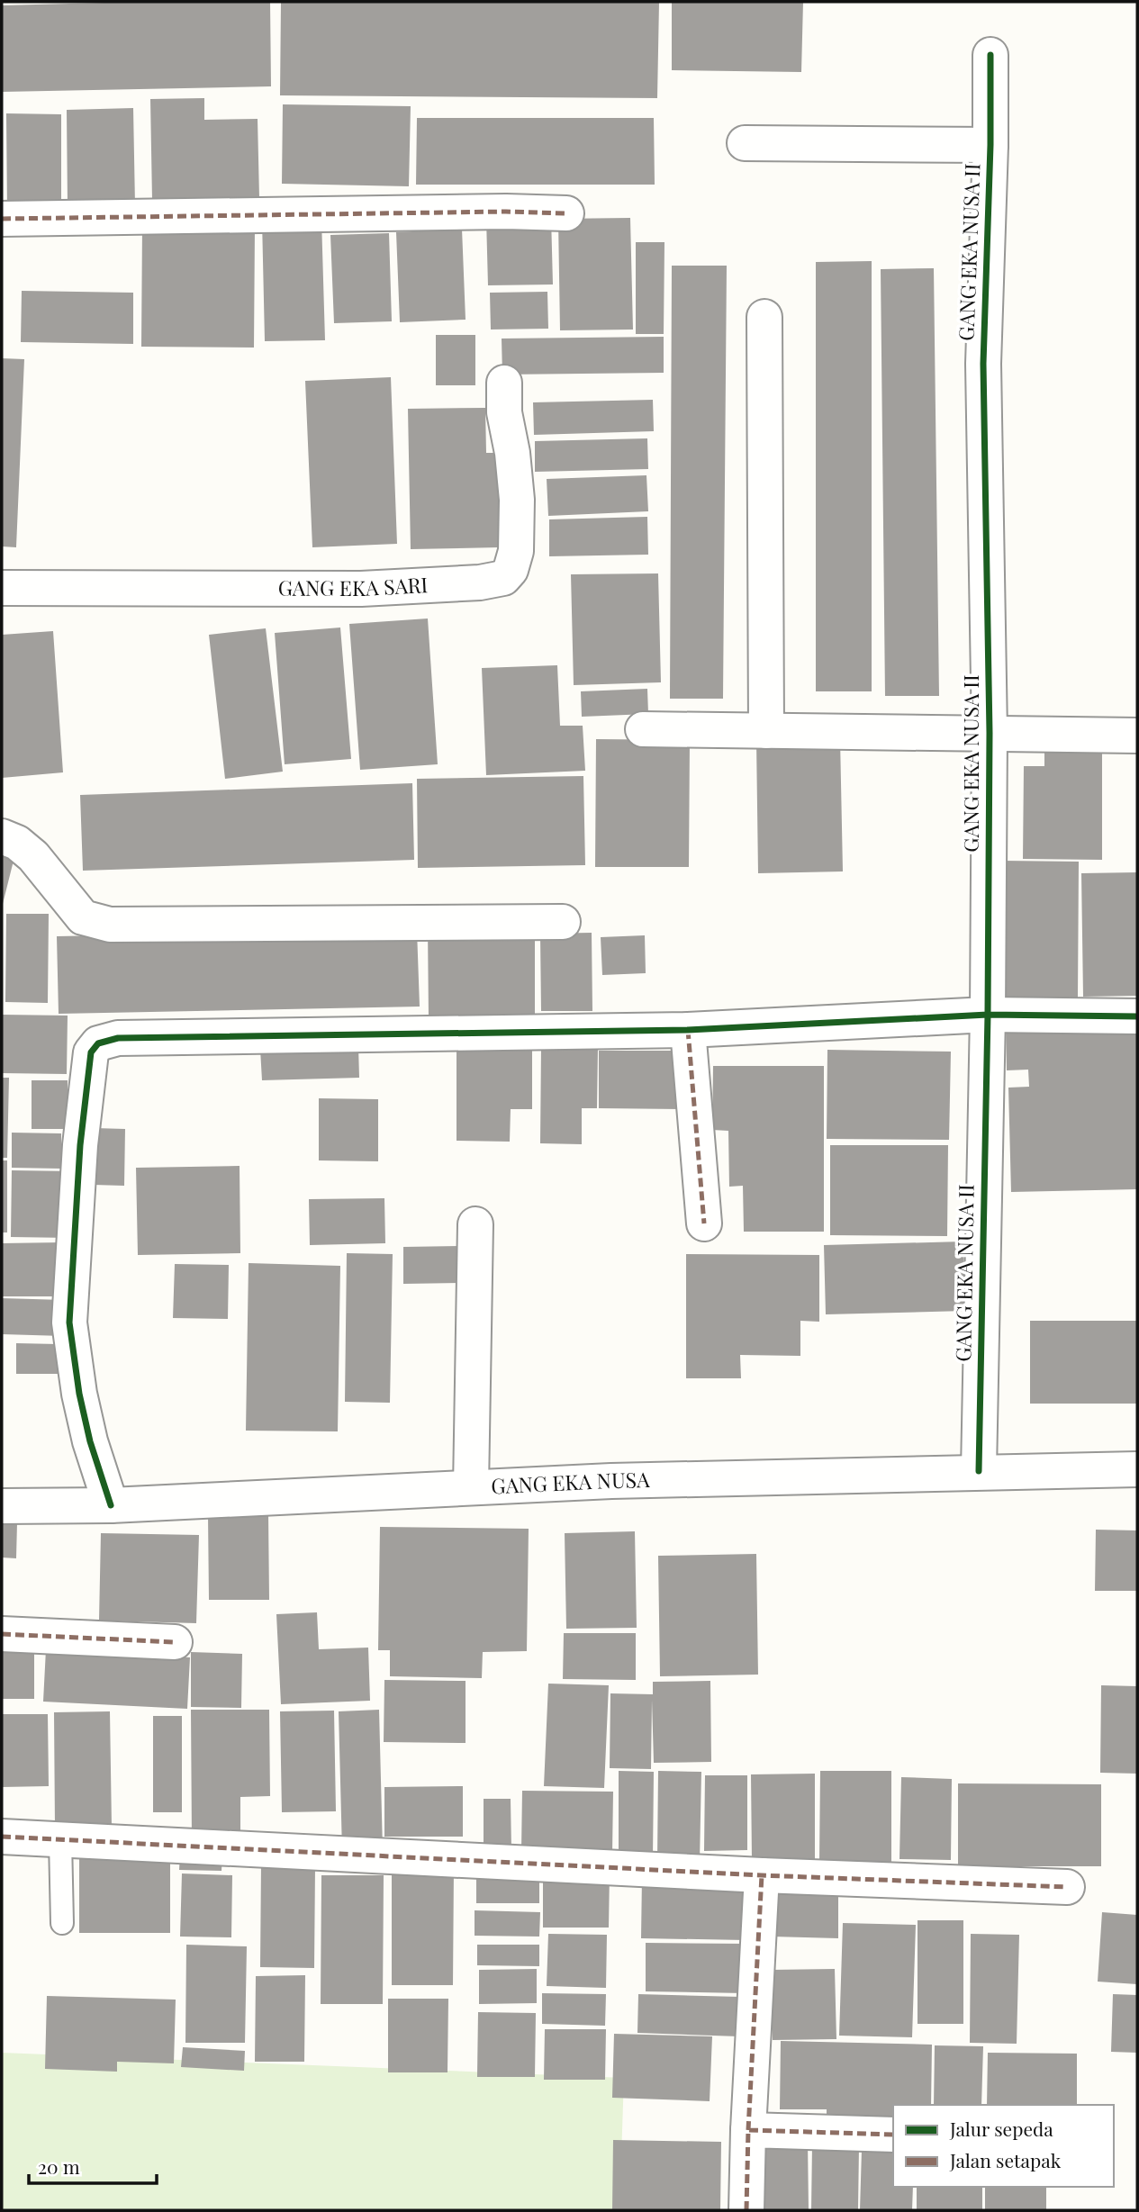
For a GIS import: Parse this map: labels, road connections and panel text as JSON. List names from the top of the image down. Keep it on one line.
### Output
{"streets":{"street":["GANG EKA NUSA II","GANG EKA SARI","GANG EKA NUSA"]},"crossings":[["GANG EKA NUSA II","GANG EKA NUSA"]],"legend":["Jalur sepeda","Jalan setapak"],"scale_bar":"20 m"}
